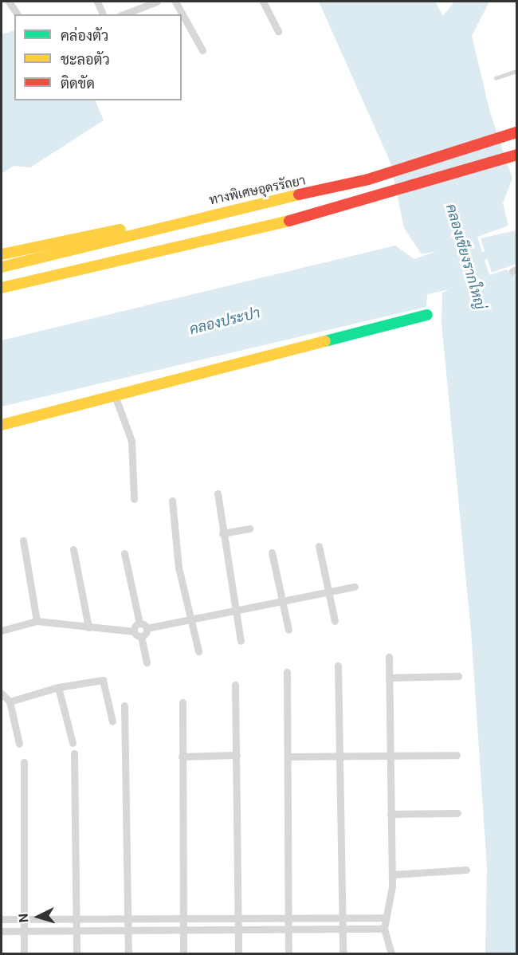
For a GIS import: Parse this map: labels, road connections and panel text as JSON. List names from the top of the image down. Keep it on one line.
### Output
{"streets":{"main road":["ทางพิเศษอุดรรัถยา"]},"water":["คลองเชียงรากใหญ่","คลองประปา"],"legend":["คล่องตัว","ชะลอตัว","ติดขัด"],"north":"left"}
